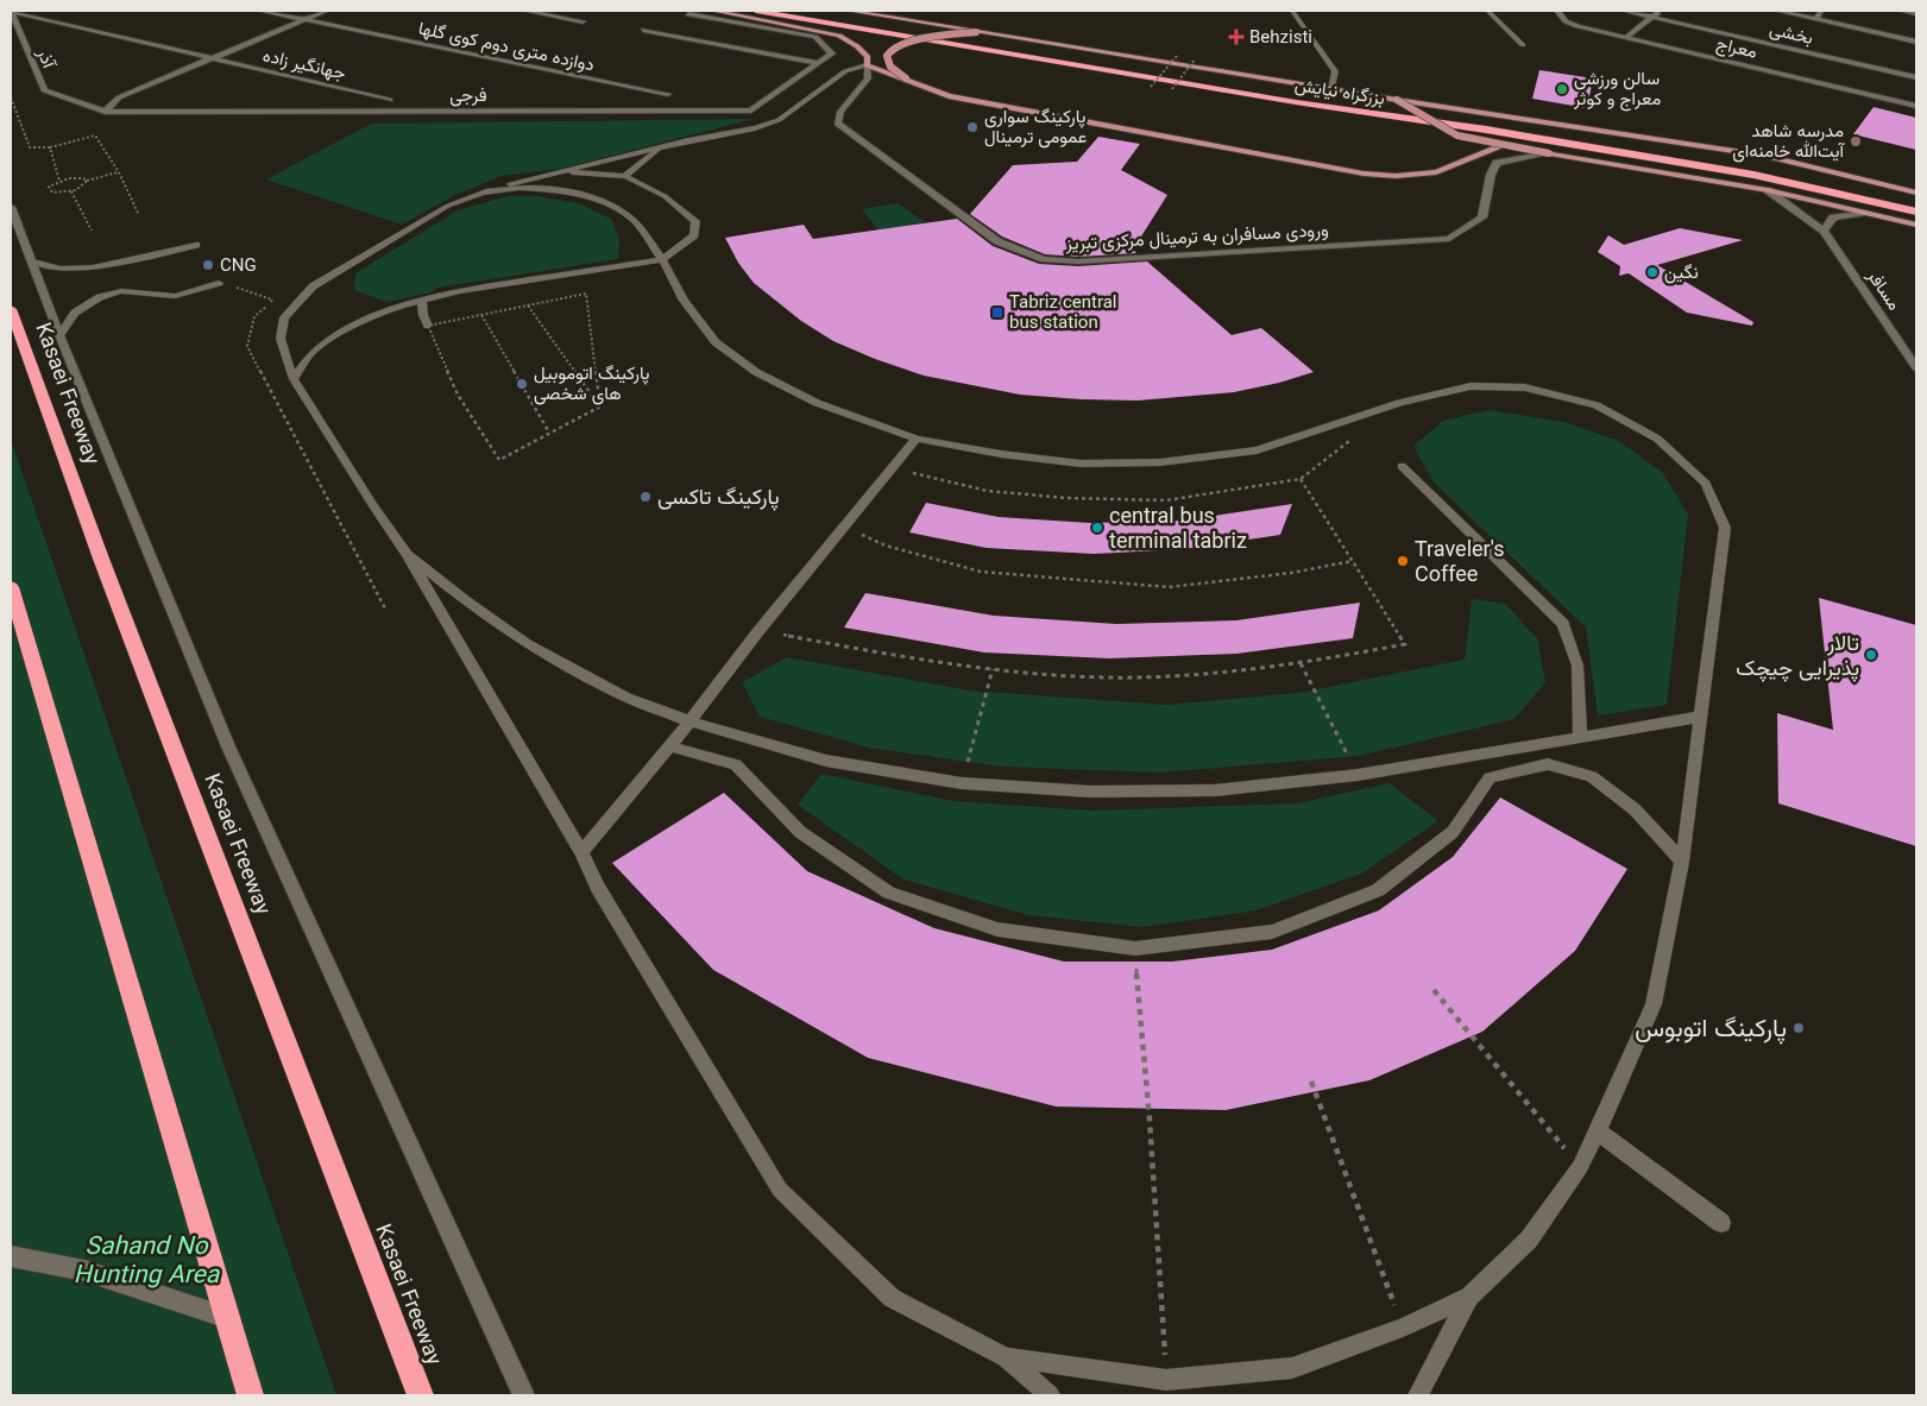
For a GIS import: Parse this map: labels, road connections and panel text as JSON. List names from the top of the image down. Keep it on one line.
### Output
{"streets":{"highway":["بزرگراه نیایش","Kasaei Freeway"],"street":["بخشی","دوازده متری دوم کوی گلها","معراج","آذر","جهانگیر زاده","فرجی","ورودی مسافران به ترمینال مرکزی تبریز","مسافر"]},"crossings":[["آذر","جهانگیر زاده"],["آذر","فرجی"]],"parks":["Sahand No Hunting Area"],"places":{"health":["Behzisti"],"other":["سالن ورزشی معراج و کوثر","پارکینگ سواری عمومی ترمینال","مدرسه شاهد آیت‌الله خامنه‌ای","CNG","نگین","پارکینگ اتوموبیل های شخصی","پارکینگ تاکسی","central bus terminal tabriz","Traveler's Coffee","تالار پذیرایی چیچک","پارکینگ اتوبوس"],"transit":["Tabriz central bus station"]}}
